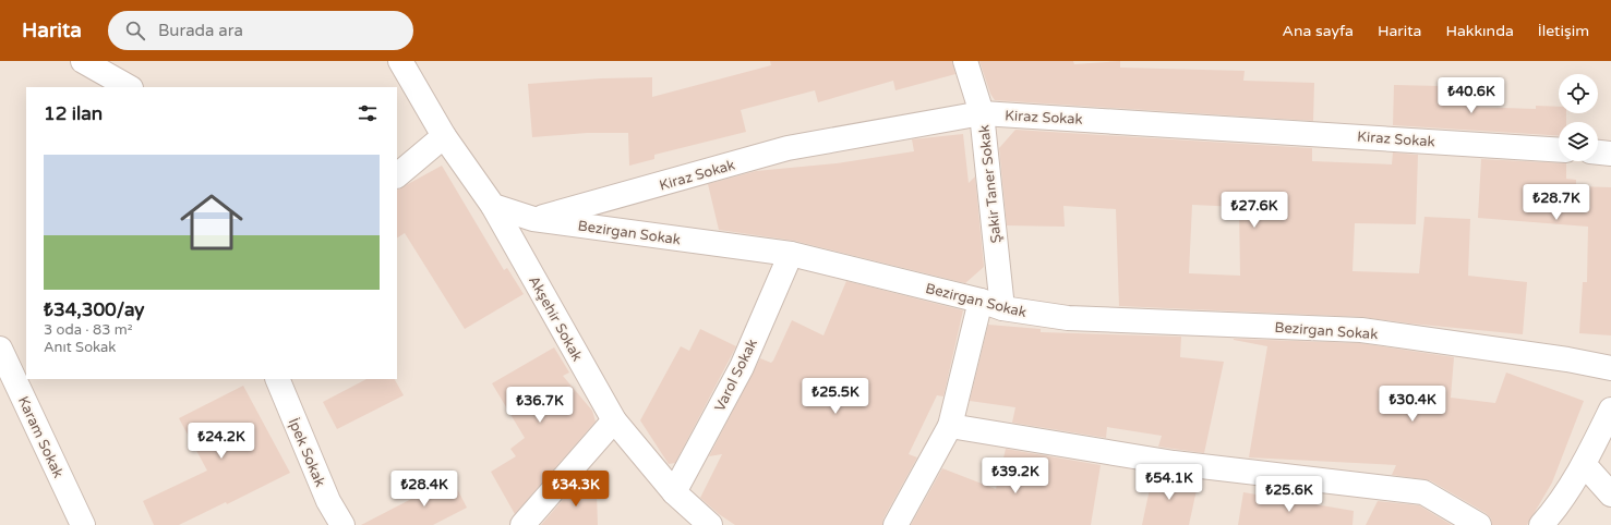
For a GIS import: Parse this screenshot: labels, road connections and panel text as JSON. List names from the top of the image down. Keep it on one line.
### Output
{"streets":{"street":["Kiraz Sokak","Şakir Taner Sokak","Bezirgan Sokak","Akşehir Sokak","Varol Sokak","Karam Sokak","İpek Sokak"]},"crossings":[["Kiraz Sokak","Şakir Taner Sokak"],["Kiraz Sokak","Bezirgan Sokak"],["Şakir Taner Sokak","Bezirgan Sokak"],["Bezirgan Sokak","Akşehir Sokak"],["Bezirgan Sokak","Varol Sokak"],["Akşehir Sokak","Varol Sokak"]],"page":{"header":"Harita","search":"Burada ara","nav":["Ana sayfa","Harita","Hakkında","İletişim"],"price":["₺40.6K","₺28.7K","₺27.6K","₺25.5K","₺30.4K","₺36.7K","₺24.2K","₺39.2K","₺54.1K","₺28.4K","₺34.3K","₺25.6K"],"heading":"12 ilan","list":[{"name":"₺34,300/ay","note":"3 oda · 83 m² · Anıt Sokak"}]}}
